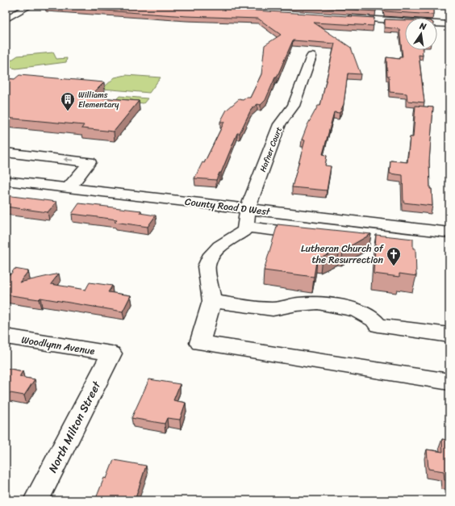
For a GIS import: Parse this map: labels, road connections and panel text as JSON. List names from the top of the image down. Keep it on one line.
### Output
{"streets":{"street":["Hafner Court","County Road D West","Woodlynn Avenue","North Milton Street"]},"crossings":[["Hafner Court","County Road D West"],["Woodlynn Avenue","North Milton Street"]],"places":{"building":["Williams Elementary"],"church":["Lutheran Church of the Resurrection"]},"north":"top"}
